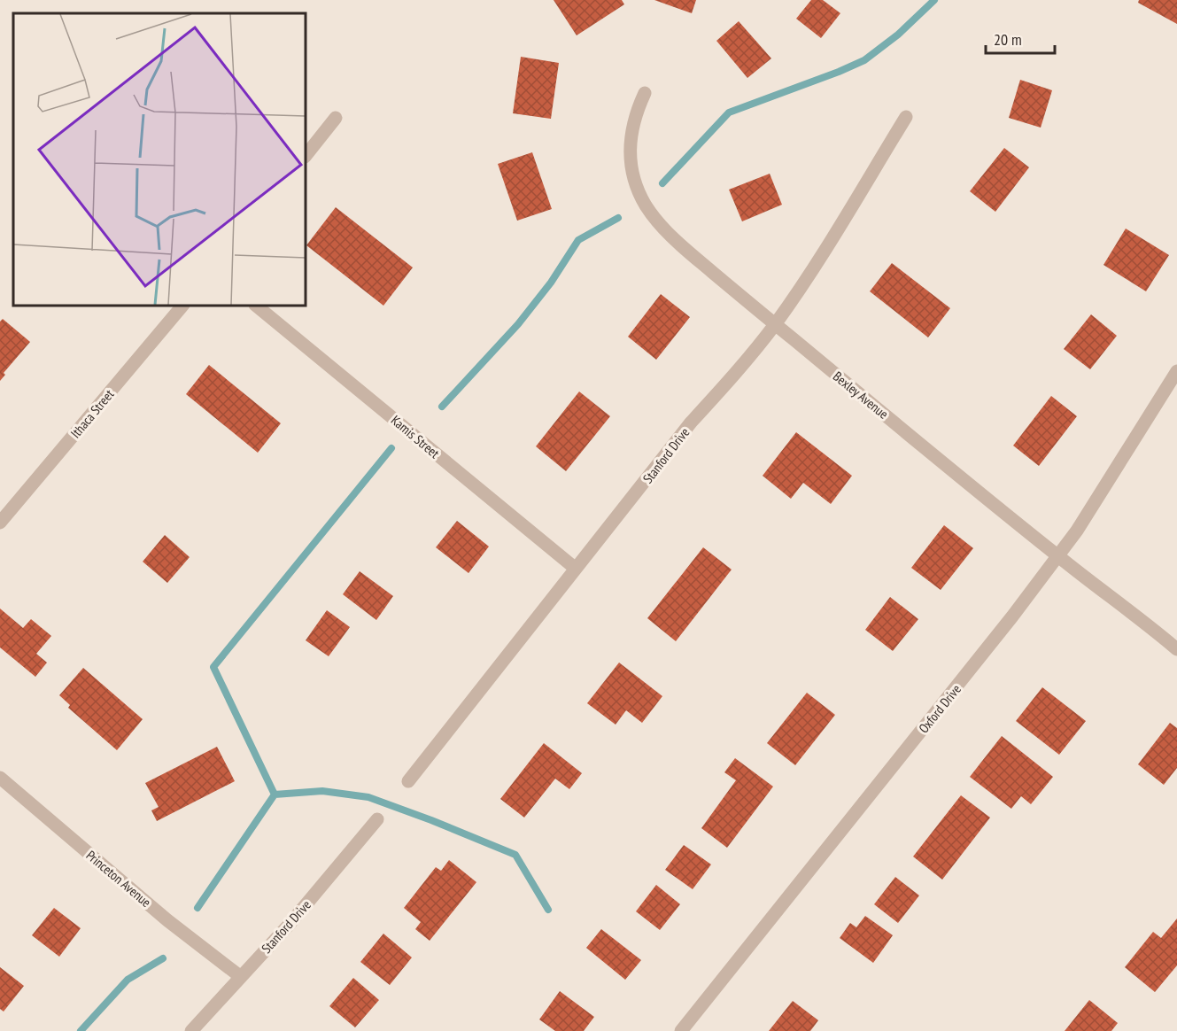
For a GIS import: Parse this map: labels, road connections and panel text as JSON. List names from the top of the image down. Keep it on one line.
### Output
{"streets":{"street":["Bexley Avenue","Ithaca Street","Kamis Street","Stanford Drive","Oxford Drive","Princeton Avenue"]},"crossings":[["Bexley Avenue","Stanford Drive"],["Bexley Avenue","Oxford Drive"],["Kamis Street","Stanford Drive"],["Stanford Drive","Princeton Avenue"]],"scale_bar":"20 m"}
